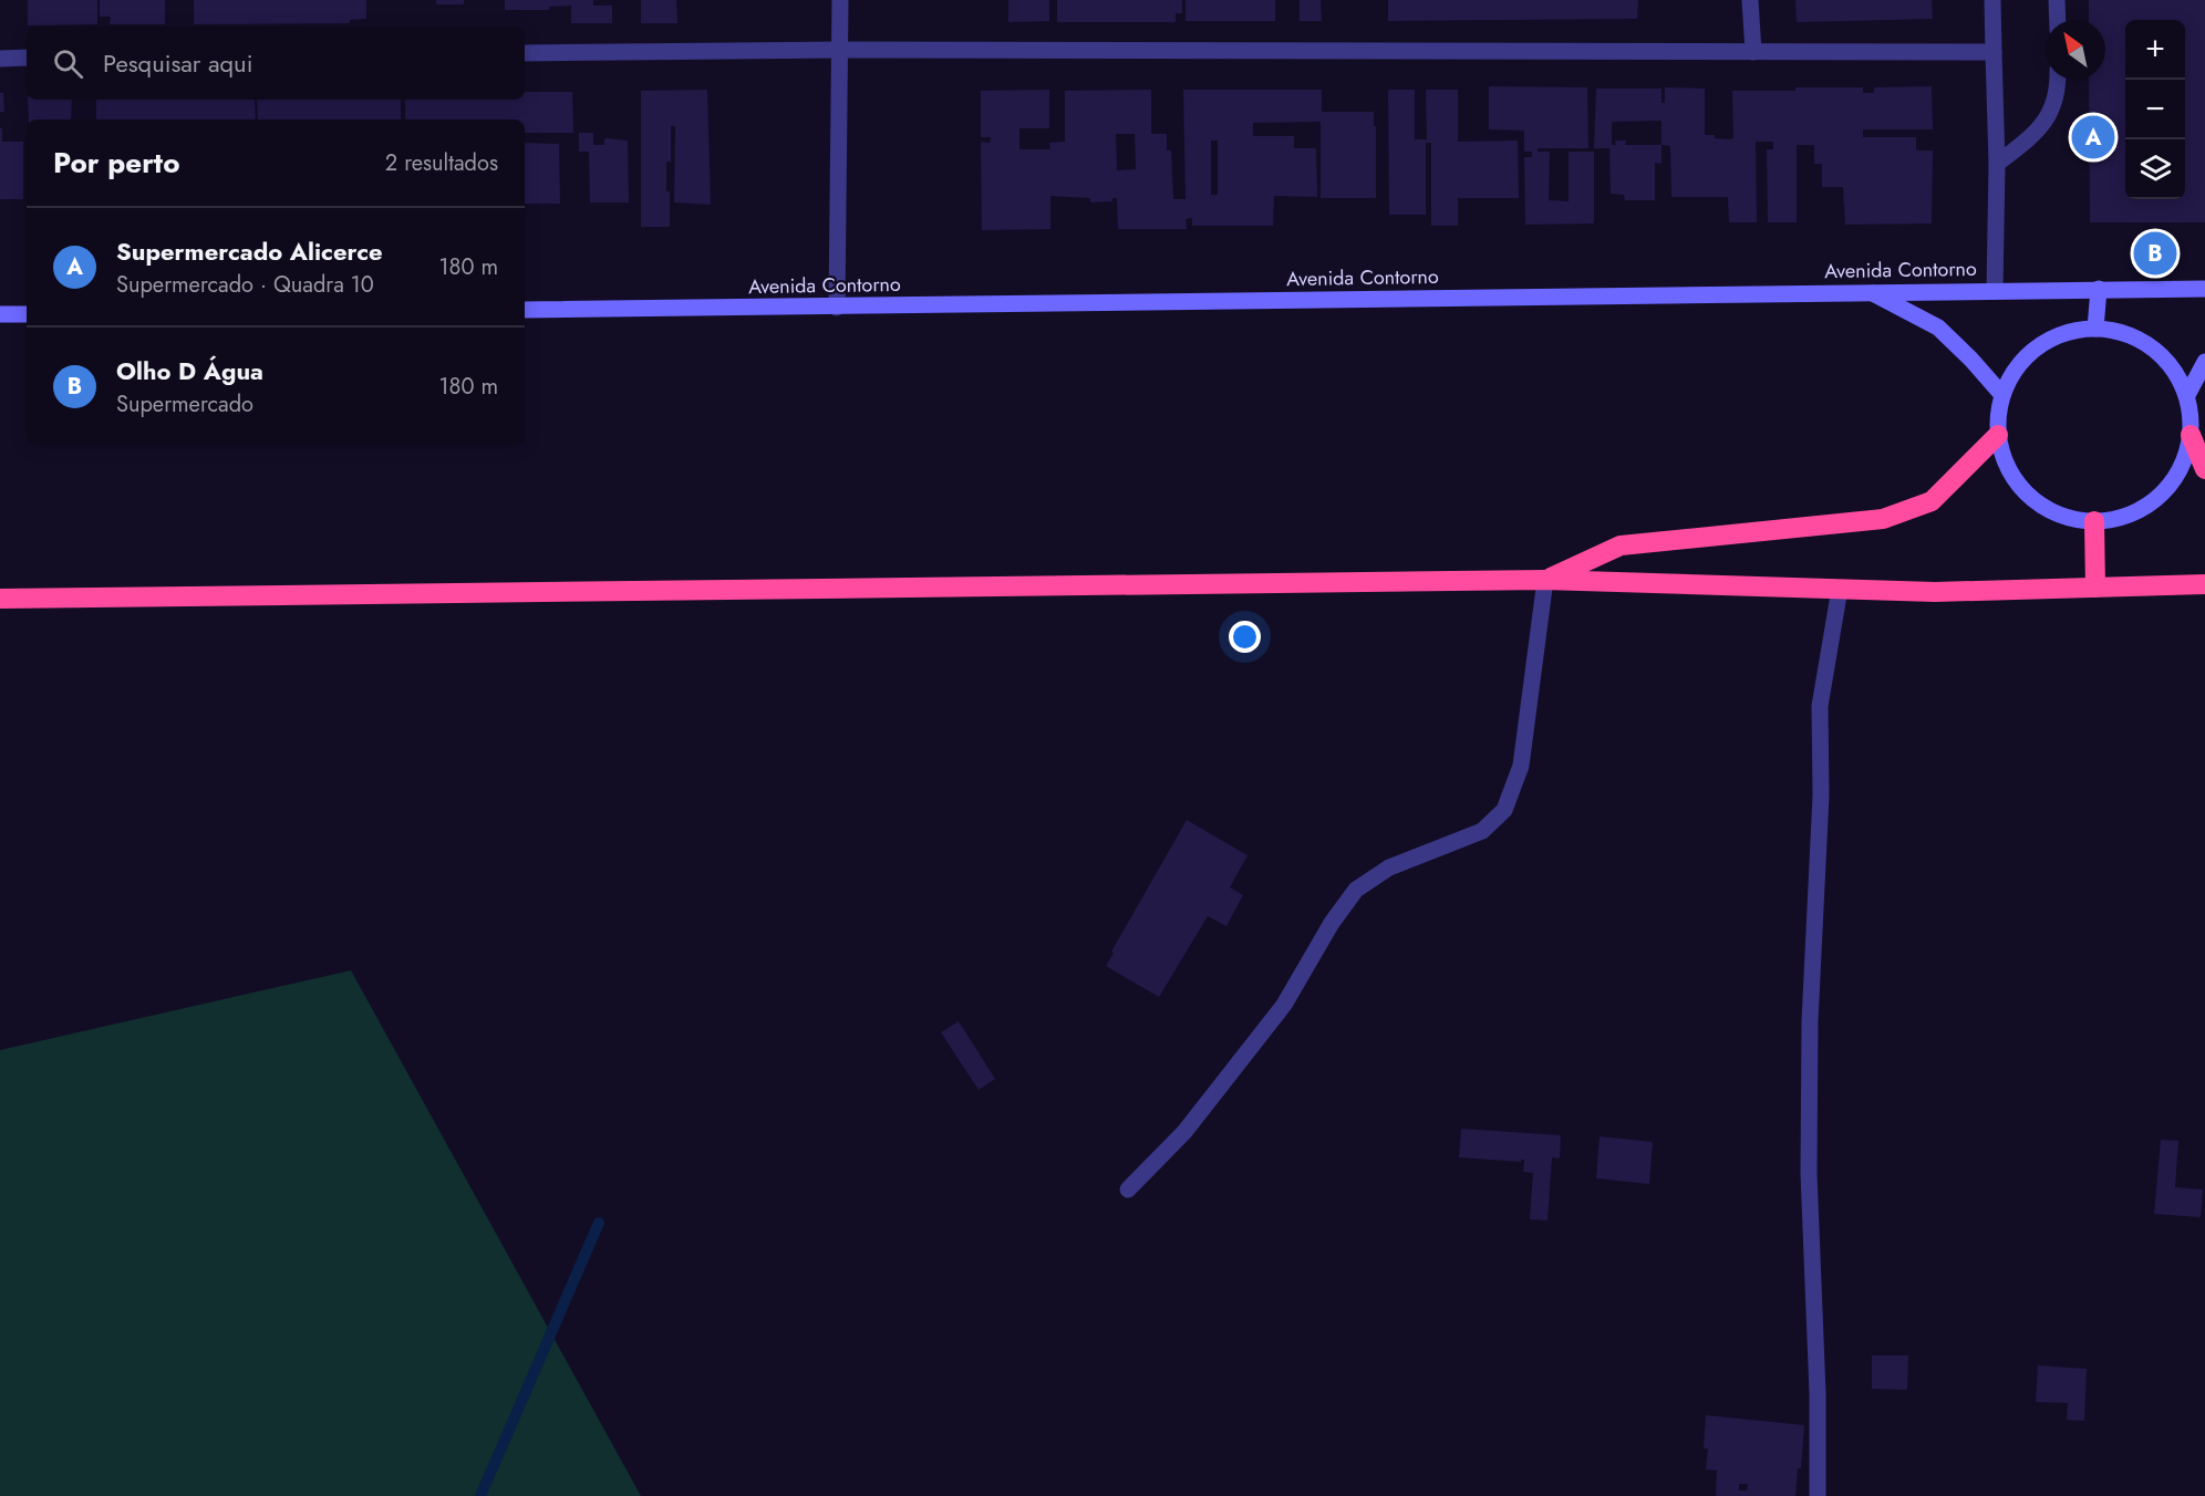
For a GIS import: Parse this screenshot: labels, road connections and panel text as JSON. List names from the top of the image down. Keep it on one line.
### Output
{"streets":{"street":["Avenida Contorno"]},"north":"top left","page":{"map_buttons":["+","−"],"search":"Pesquisar aqui","pins":["A","B"],"heading":["Por perto","2 resultados"],"list":[{"mark":"A","name":"Supermercado Alicerce","note":"Supermercado · Quadra 10","value":"180 m"},{"mark":"B","name":"Olho D Água","note":"Supermercado","value":"180 m"}]}}
